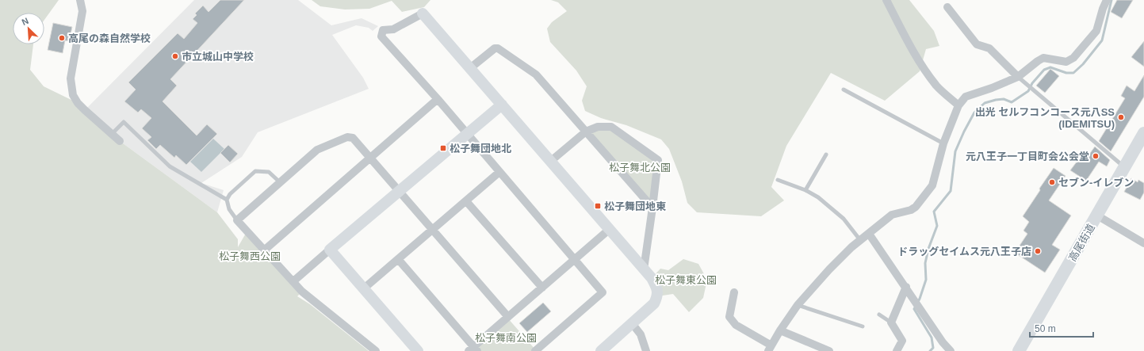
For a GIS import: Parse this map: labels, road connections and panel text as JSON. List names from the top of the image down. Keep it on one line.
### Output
{"streets":{"main road":["高尾街道"]},"parks":["松子舞北公園","松子舞西公園","松子舞東公園","松子舞南公園"],"places":{"other":["高尾の森自然学校","市立城山中学校","出光 セルフコンコース元八SS (IDEMITSU)","元八王子一丁目町会公会堂","セブン-イレブン","ドラッグセイムス元八王子店"],"transit":["松子舞団地北","松子舞団地東"]},"scale_bar":"50 m","north":"top left"}
